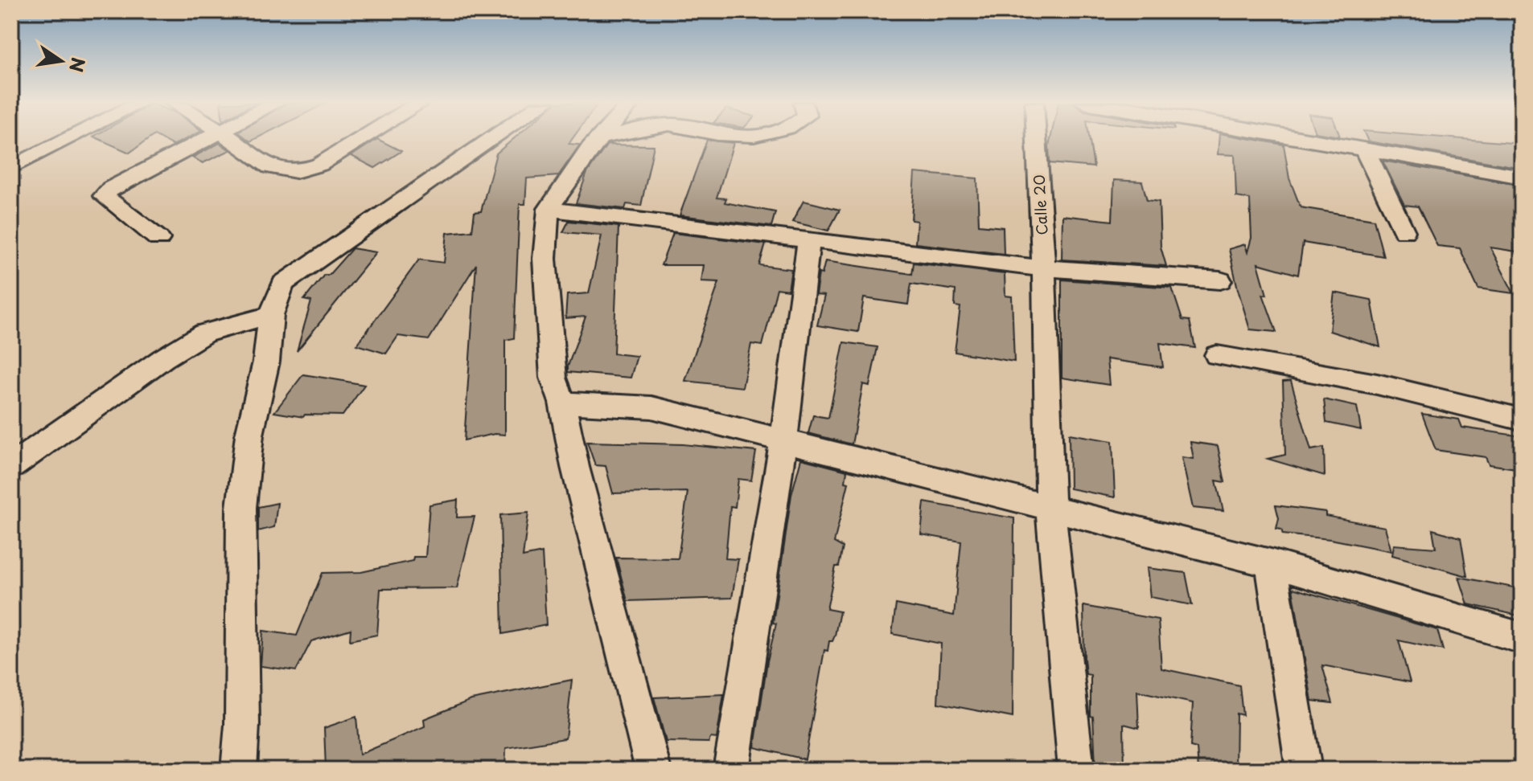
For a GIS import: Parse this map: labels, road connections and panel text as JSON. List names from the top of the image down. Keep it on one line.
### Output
{"streets":{"street":["Calle 20"]},"north":"right"}
